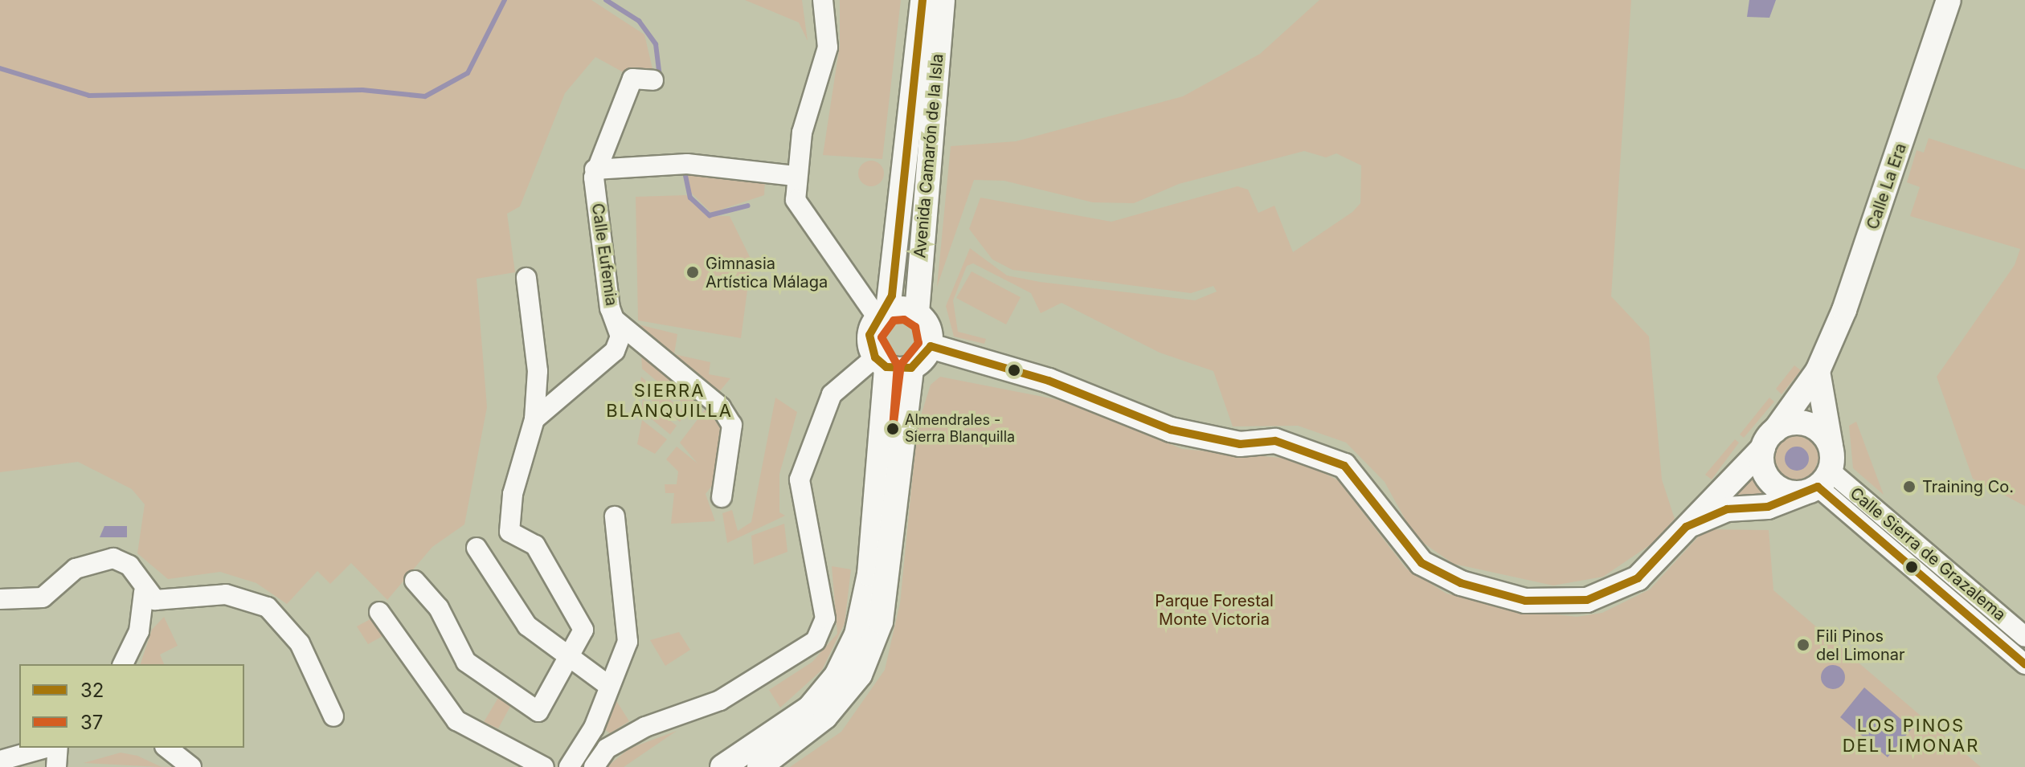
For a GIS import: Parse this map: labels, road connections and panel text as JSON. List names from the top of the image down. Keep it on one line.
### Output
{"streets":{"main road":["Avenida Camarón de la Isla","Calle La Era"],"street":["Calle Eufemia","Calle Sierra de Grazalema"]},"crossings":[["Calle La Era","Calle Sierra de Grazalema"]],"districts":["SIERRA BLANQUILLA","LOS PINOS DEL LIMONAR"],"parks":["Parque Forestal Monte Victoria"],"places":["Gimnasia Artística Málaga","Almendrales - Sierra Blanquilla","Training Co.","Fili Pinos del Limonar"],"lines":["transit line 32","transit line 37"],"legend":["32","37"]}
